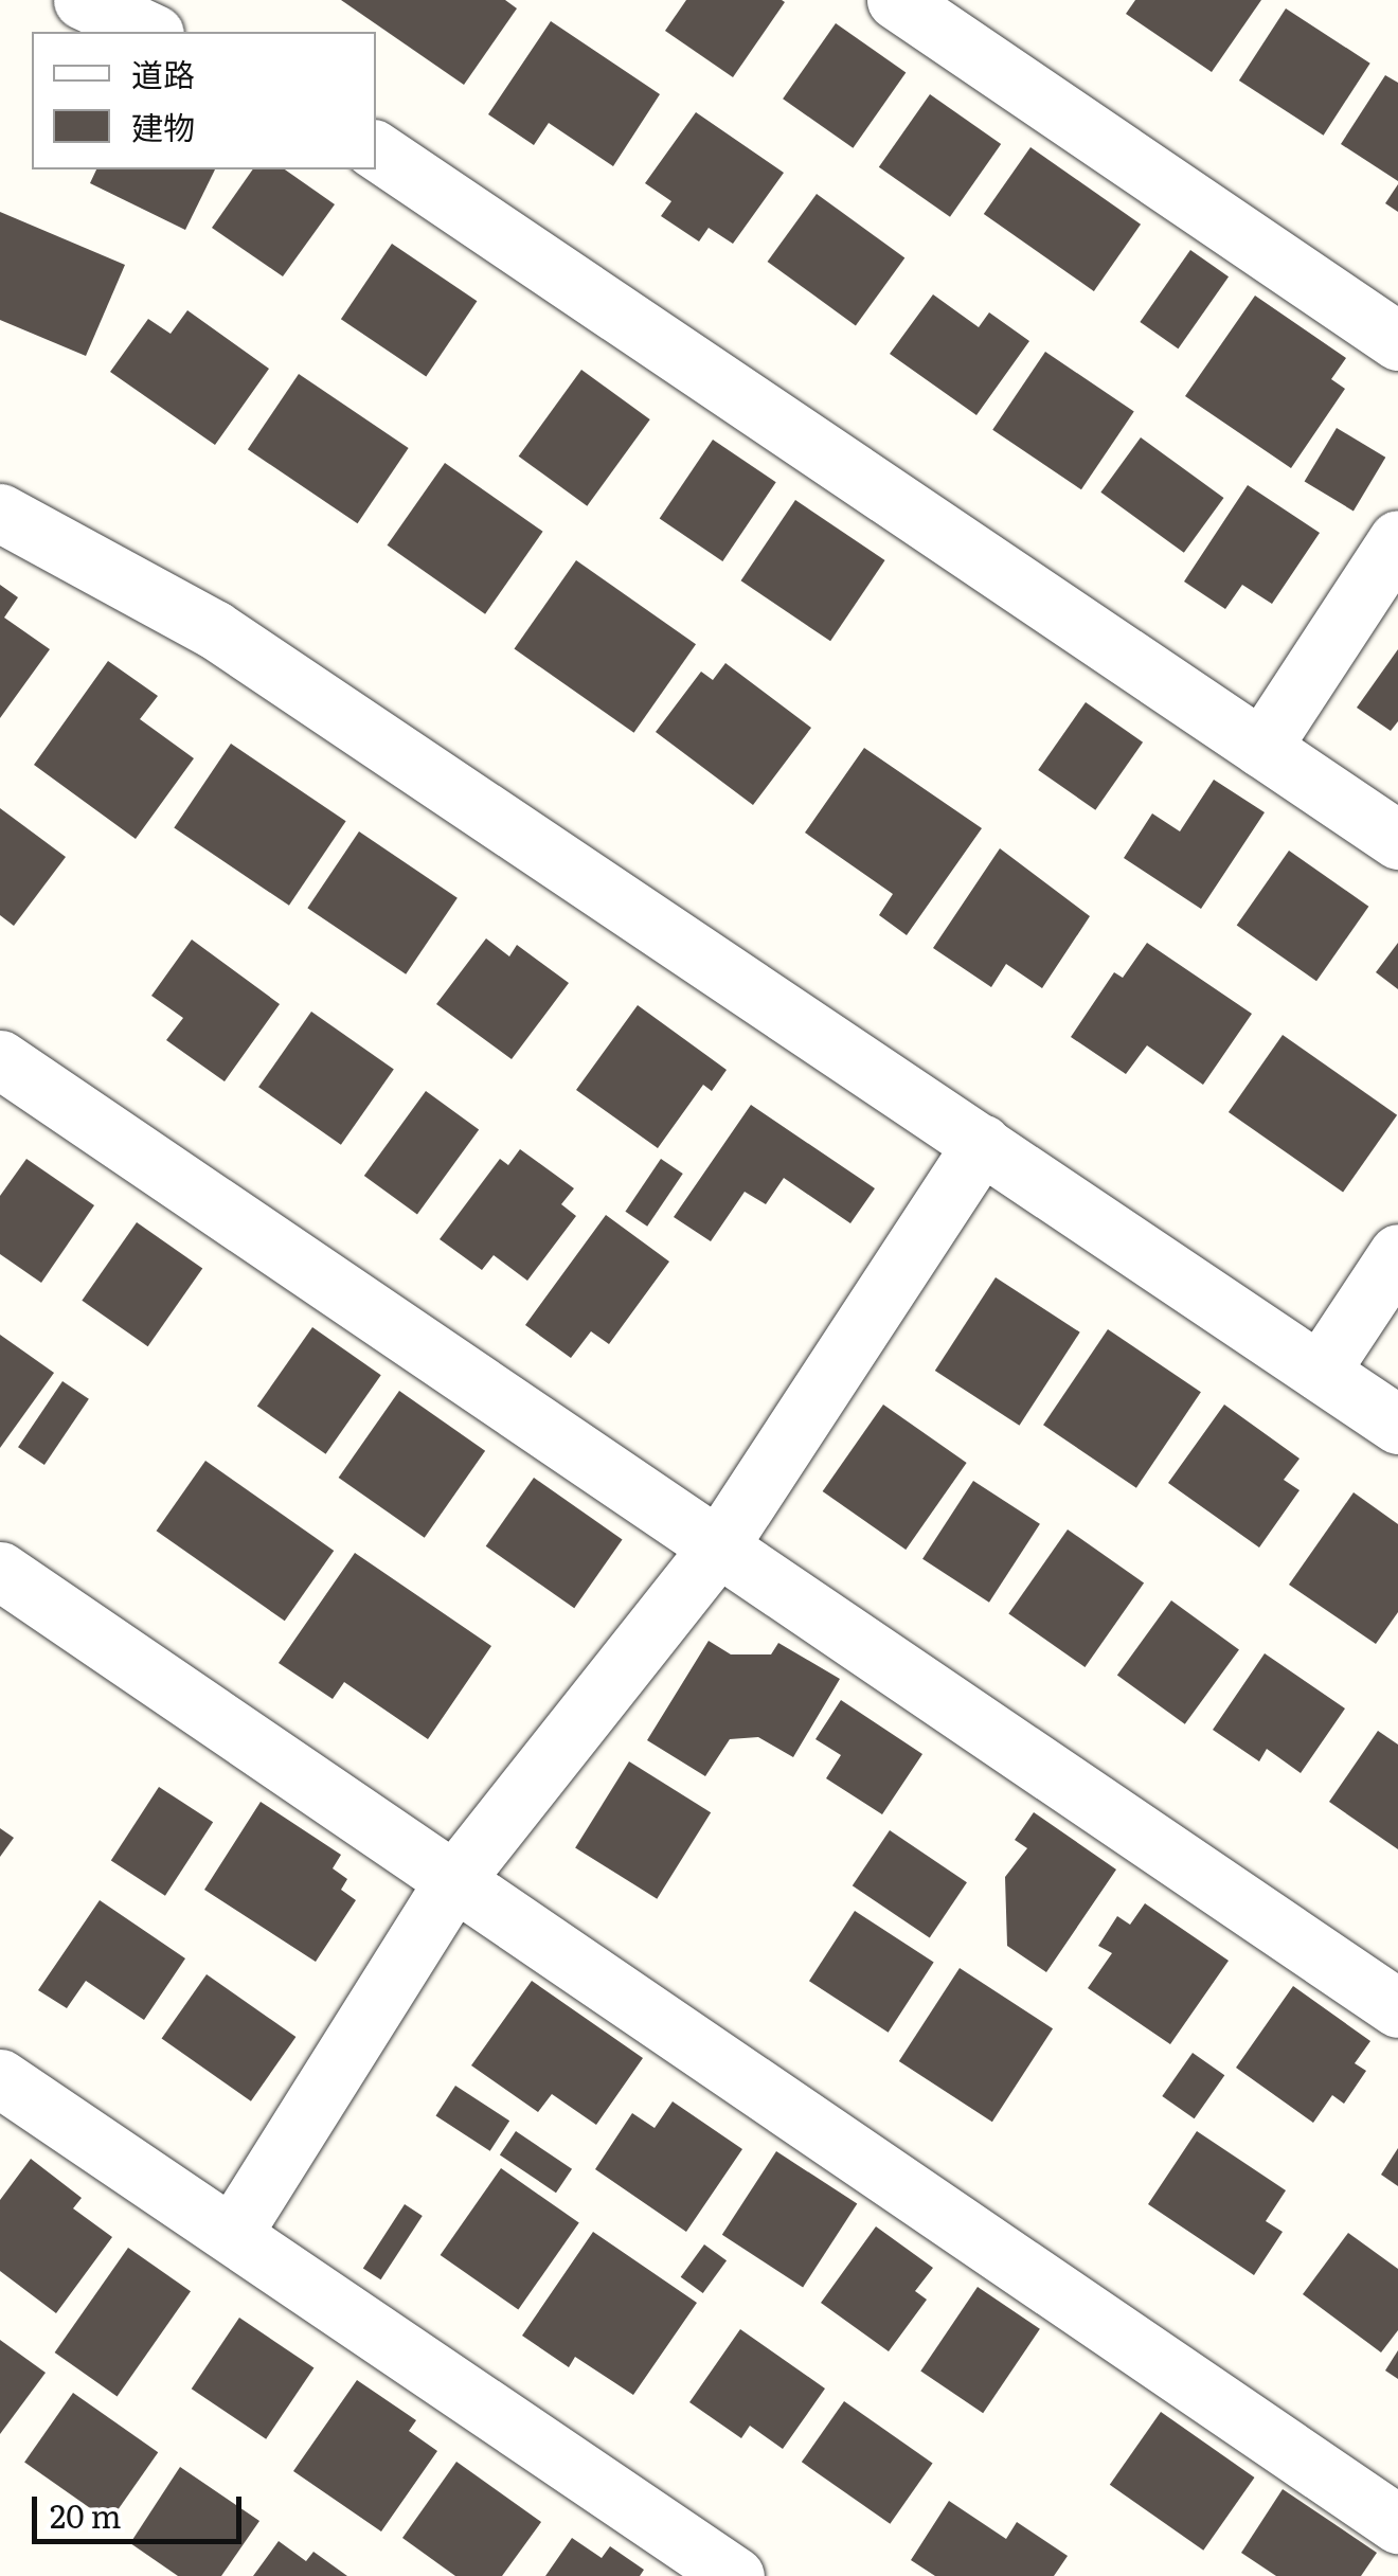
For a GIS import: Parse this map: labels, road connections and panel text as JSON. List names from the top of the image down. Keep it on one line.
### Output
{"legend":["道路","建物"],"scale_bar":"20 m"}
